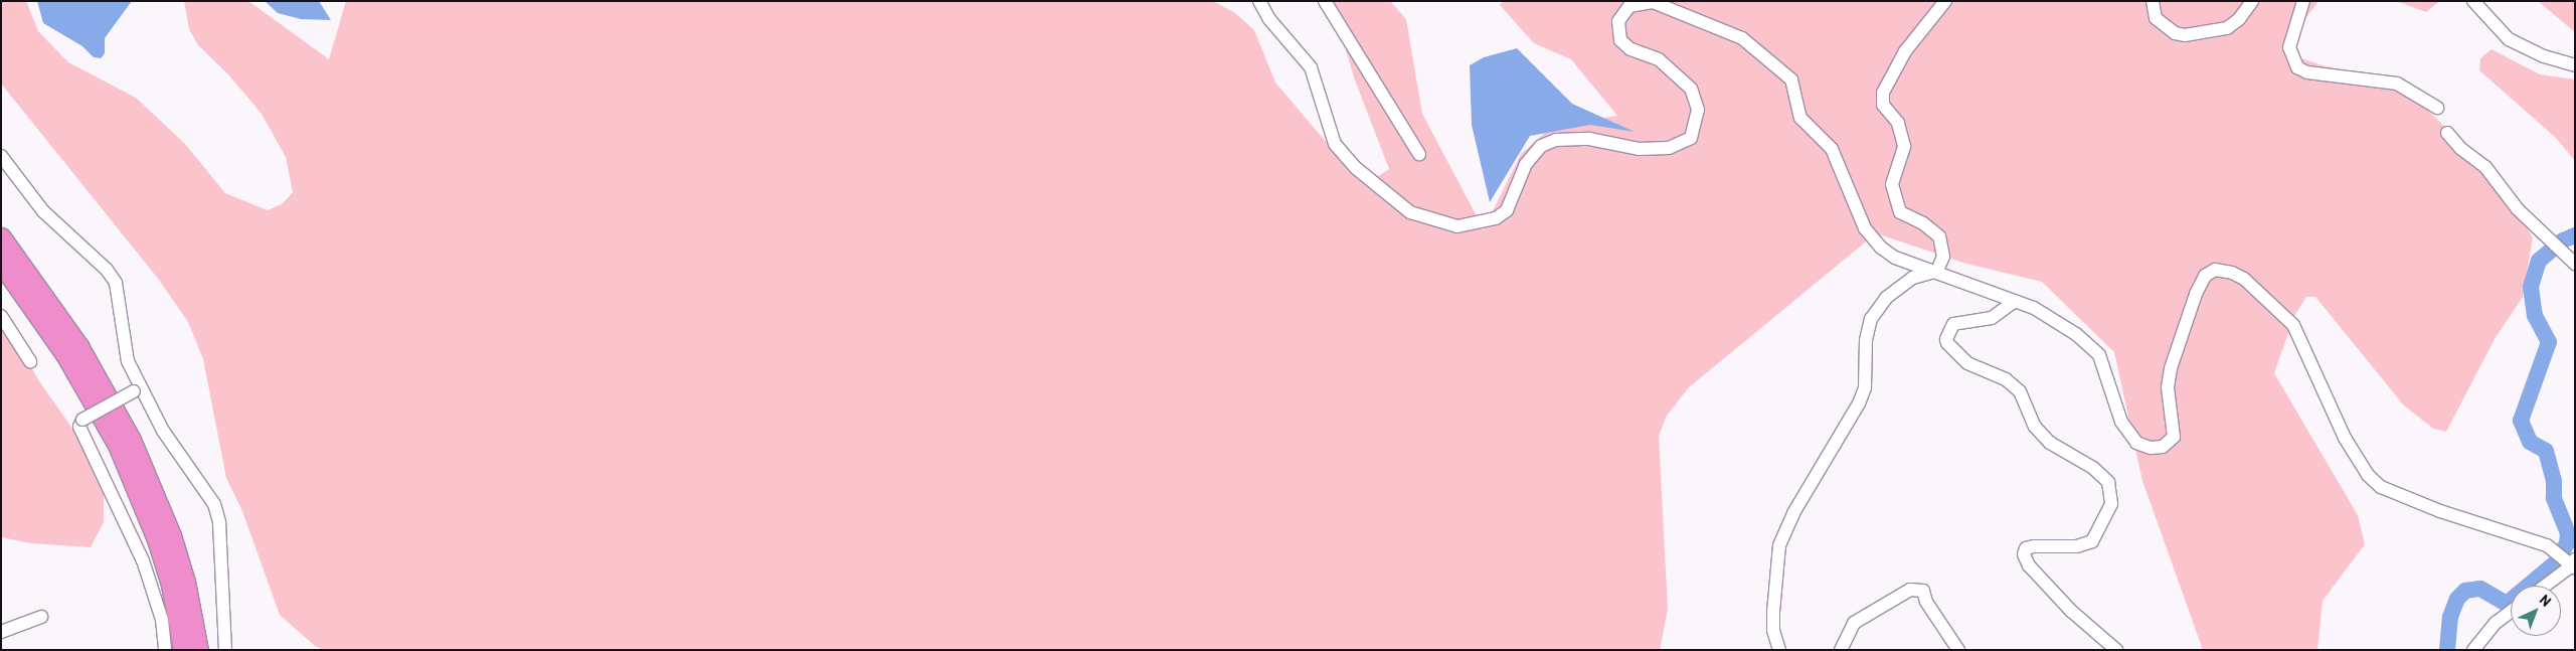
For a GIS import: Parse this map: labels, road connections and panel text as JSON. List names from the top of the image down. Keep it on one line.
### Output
{"north":"top right"}
